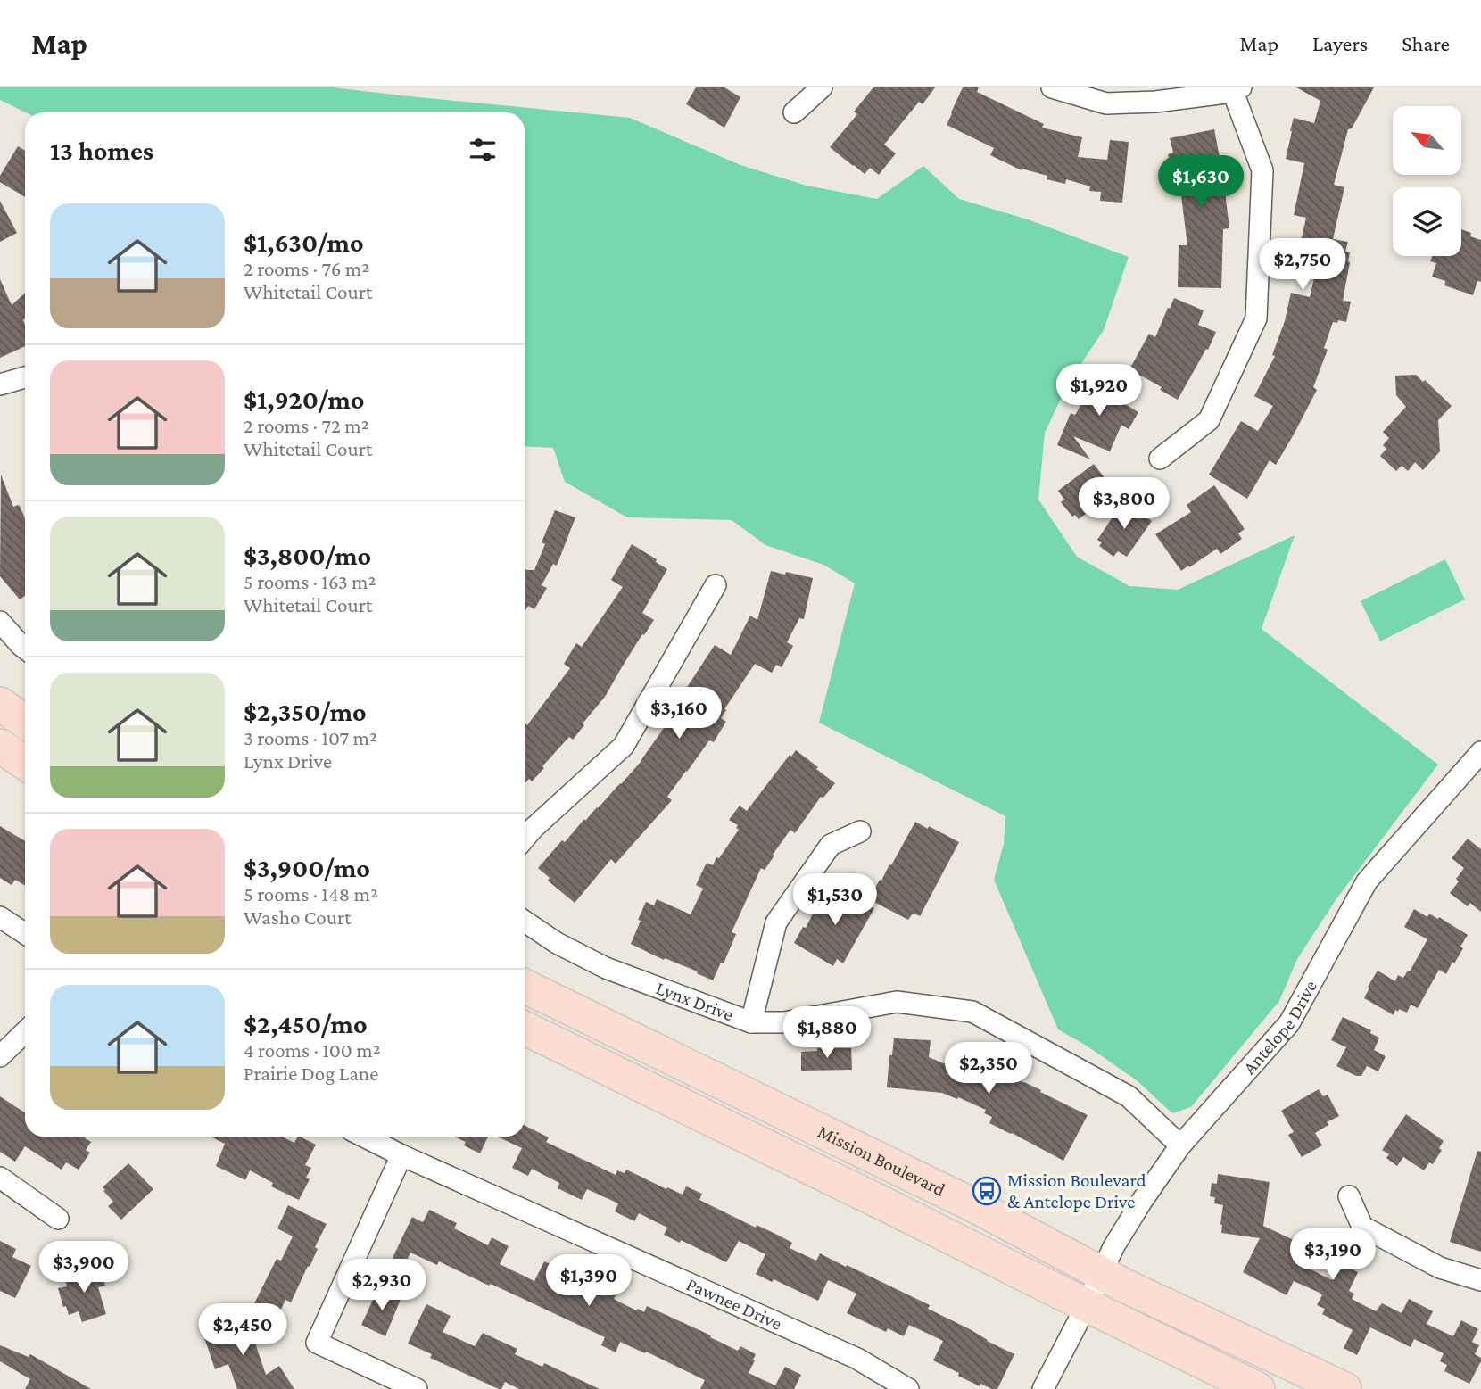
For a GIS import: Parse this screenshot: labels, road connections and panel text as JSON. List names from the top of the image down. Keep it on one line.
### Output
{"streets":{"main road":["Mission Boulevard"],"street":["Lynx Drive","Antelope Drive","Pawnee Drive"]},"crossings":[["Lynx Drive","Antelope Drive"],["Antelope Drive","Mission Boulevard"]],"places":{"bus stop":["Mission Boulevard & Antelope Drive"]},"north":"top left","page":{"header":"Map","nav":["Map","Layers","Share"],"heading":"13 homes","price":["$1,630","$2,750","$1,920","$3,800","$3,160","$1,530","$1,880","$2,350","$3,190","$3,900","$1,390","$2,930","$2,450"],"list":[{"name":"$1,630/mo","note":"2 rooms · 76 m² · Whitetail Court"},{"name":"$1,920/mo","note":"2 rooms · 72 m² · Whitetail Court"},{"name":"$3,800/mo","note":"5 rooms · 163 m² · Whitetail Court"},{"name":"$2,350/mo","note":"3 rooms · 107 m² · Lynx Drive"},{"name":"$3,900/mo","note":"5 rooms · 148 m² · Washo Court"},{"name":"$2,450/mo","note":"4 rooms · 100 m² · Prairie Dog Lane"}]}}
